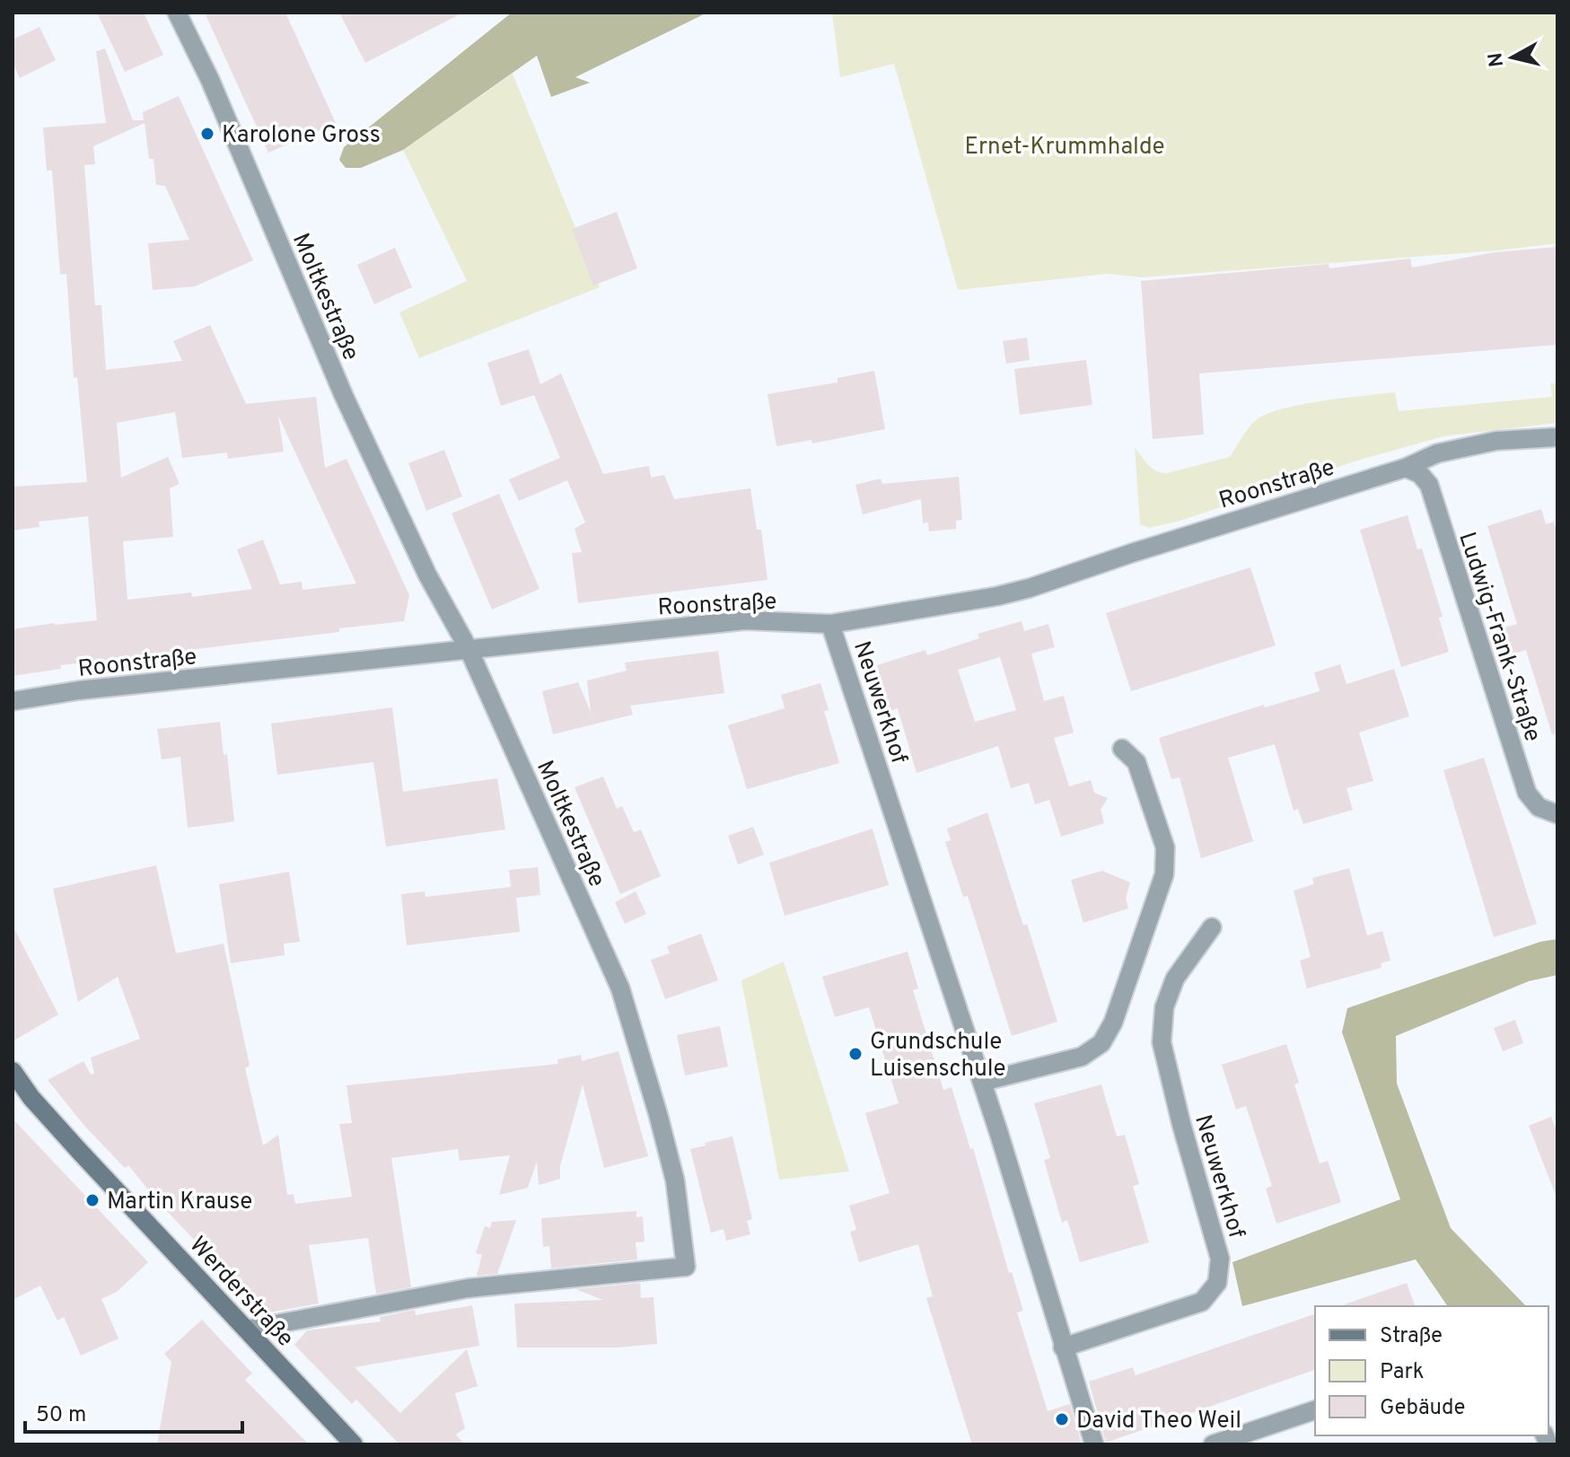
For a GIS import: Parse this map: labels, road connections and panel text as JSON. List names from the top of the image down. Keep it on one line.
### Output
{"streets":{"street":["Moltkestraße","Roonstraße","Ludwig-Frank-Straße","Neuwerkhof","Werderstraße"]},"crossings":[["Moltkestraße","Roonstraße"],["Moltkestraße","Werderstraße"],["Roonstraße","Ludwig-Frank-Straße"],["Roonstraße","Neuwerkhof"]],"parks":["Ernet-Krummhalde"],"places":["Karolone Gross","Grundschule Luisenschule","Martin Krause","David Theo Weil"],"legend":["Straße","Park","Gebäude"],"scale_bar":"50 m","north":"left"}
